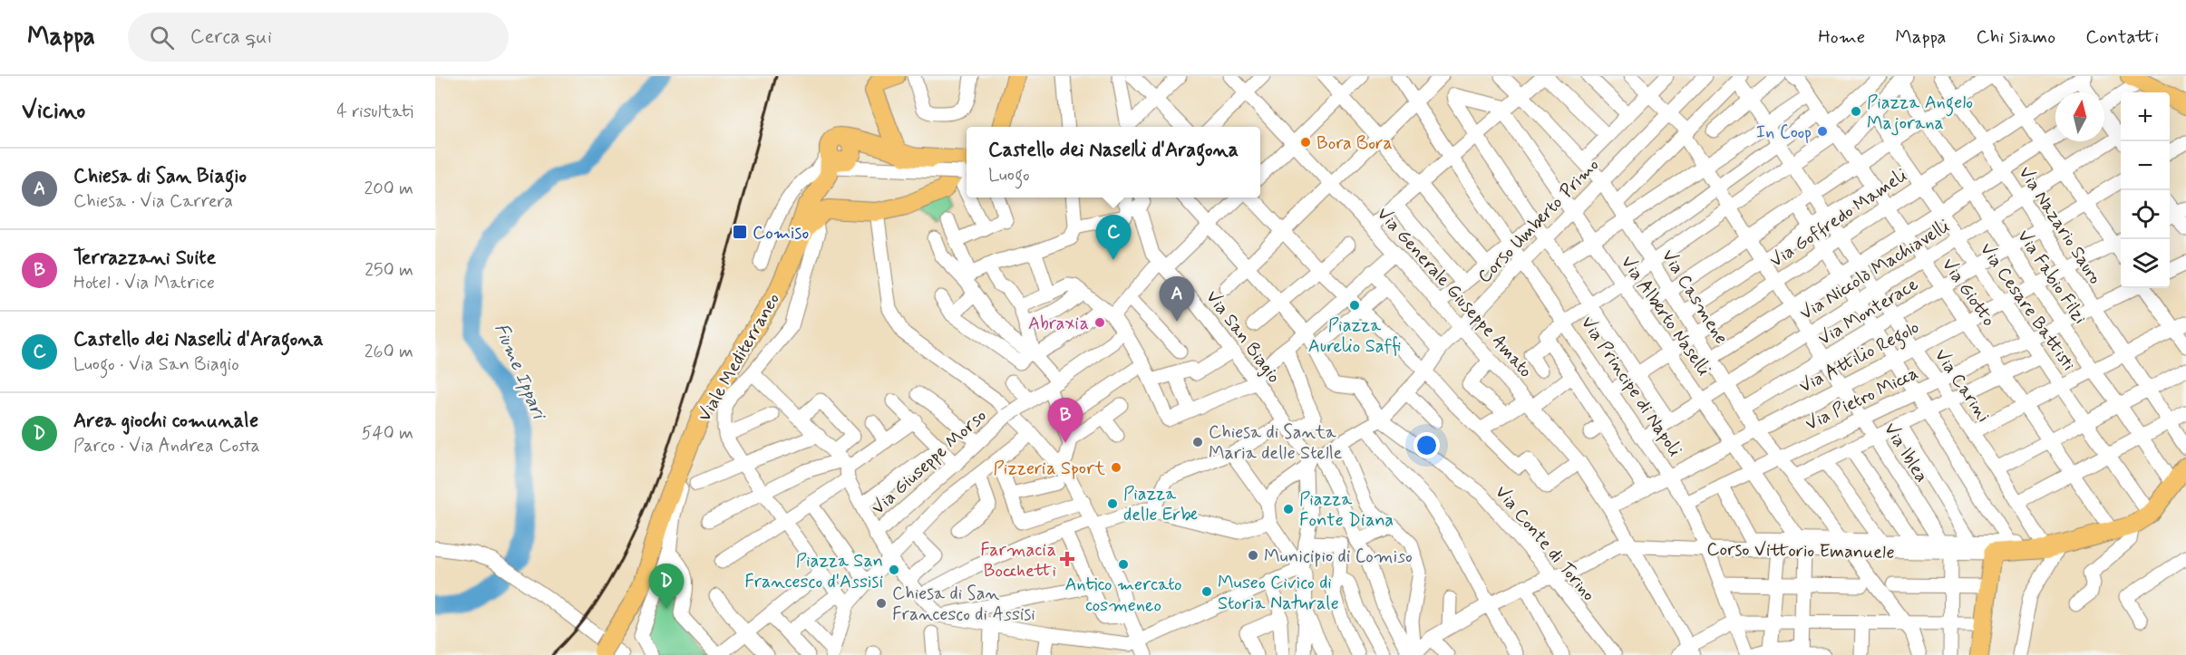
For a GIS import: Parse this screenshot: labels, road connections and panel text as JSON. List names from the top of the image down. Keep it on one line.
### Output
{"streets":{"main road":["Viale Mediterraneo","Corso Vittorio Emanuele"],"street":["Via Goffredo Mameli","Corso Umberto Primo","Via Nazario Sauro","Via Niccolò Machiavelli","Via Fabio Filzi","Via Generale Giuseppe Amato","Via Giotto","Via Casmene","Via Cesare Battisti","Via Monterace","Via Alberto Naselli","Via San Biagio","Via Attilio Regolo","Via Carini","Via Principe di Napoli","Via Pietro Micca","Via Iblea","Via Giuseppe Morso","Via Conte di Torino"]},"crossings":[["Via Goffredo Mameli","Via Nazario Sauro"],["Via Goffredo Mameli","Via Fabio Filzi"],["Via Goffredo Mameli","Via Giotto"],["Via Goffredo Mameli","Via Casmene"],["Via Goffredo Mameli","Via Cesare Battisti"],["Via Goffredo Mameli","Via Alberto Naselli"],["Via Goffredo Mameli","Via Carini"],["Via Goffredo Mameli","Via Principe di Napoli"],["Via Goffredo Mameli","Via Iblea"],["Corso Umberto Primo","Via Generale Giuseppe Amato"],["Corso Umberto Primo","Via Casmene"],["Corso Umberto Primo","Via Alberto Naselli"],["Corso Umberto Primo","Via San Biagio"],["Corso Umberto Primo","Via Principe di Napoli"],["Corso Umberto Primo","Via Iblea"],["Corso Umberto Primo","Via Conte di Torino"],["Via Nazario Sauro","Via Niccolò Machiavelli"],["Via Nazario Sauro","Via Monterace"],["Via Nazario Sauro","Via Attilio Regolo"],["Via Nazario Sauro","Via Pietro Micca"],["Via Niccolò Machiavelli","Via Fabio Filzi"],["Via Niccolò Machiavelli","Via Giotto"],["Via Niccolò Machiavelli","Via Casmene"],["Via Niccolò Machiavelli","Via Cesare Battisti"],["Via Niccolò Machiavelli","Via Alberto Naselli"],["Via Niccolò Machiavelli","Via Carini"],["Via Niccolò Machiavelli","Via Principe di Napoli"],["Via Niccolò Machiavelli","Via Iblea"],["Via Fabio Filzi","Via Monterace"],["Via Fabio Filzi","Via Attilio Regolo"],["Via Fabio Filzi","Via Pietro Micca"],["Via Fabio Filzi","Corso Vittorio Emanuele"],["Via Generale Giuseppe Amato","Via Attilio Regolo"],["Via Generale Giuseppe Amato","Corso Vittorio Emanuele"],["Via Giotto","Via Monterace"],["Via Giotto","Via Attilio Regolo"],["Via Giotto","Via Pietro Micca"],["Via Giotto","Corso Vittorio Emanuele"],["Via Casmene","Via Monterace"],["Via Casmene","Via Attilio Regolo"],["Via Casmene","Via Pietro Micca"],["Via Cesare Battisti","Via Monterace"],["Via Cesare Battisti","Via Attilio Regolo"],["Via Cesare Battisti","Via Pietro Micca"],["Via Cesare Battisti","Corso Vittorio Emanuele"],["Via Monterace","Via Carini"],["Via Monterace","Via Iblea"],["Via Alberto Naselli","Via Attilio Regolo"],["Via Alberto Naselli","Via Pietro Micca"],["Via Alberto Naselli","Corso Vittorio Emanuele"],["Via San Biagio","Corso Vittorio Emanuele"],["Via Attilio Regolo","Via Carini"],["Via Attilio Regolo","Via Principe di Napoli"],["Via Attilio Regolo","Via Iblea"],["Via Carini","Via Pietro Micca"],["Via Carini","Corso Vittorio Emanuele"],["Via Principe di Napoli","Via Pietro Micca"],["Via Principe di Napoli","Corso Vittorio Emanuele"],["Via Pietro Micca","Via Iblea"],["Via Iblea","Corso Vittorio Emanuele"],["Via Conte di Torino","Corso Vittorio Emanuele"]],"water":["Fiume Ippari"],"places":{"other":["Piazza Angelo Majorana","In Coop","Bora Bora","Piazza Aurelio Saffi","Abraxia","Chiesa di Santa Maria delle Stelle","Pizzeria Sport","Piazza delle Erbe","Piazza Fonte Diana","Municipio di Comiso","Antico mercato cosmeneo","Piazza San Francesco d'Assisi","Museo Civico di Storia Naturale","Chiesa di San Francesco di Assisi"],"transit":["Comiso"],"health":["Farmacia Bocchetti"]},"north":"top","page":{"header":"Mappa","search":"Cerca qui","nav":["Home","Mappa","Chi siamo","Contatti"],"heading":["Vicino","4 risultati"],"map_buttons":["+","−"],"popup":["Castello dei Naselli d'Aragona","Luogo"],"list":[{"mark":"A","name":"Chiesa di San Biagio","note":"Chiesa · Via Carrera","value":"200 m"},{"mark":"B","name":"Terrazzani Suite","note":"Hotel · Via Matrice","value":"250 m"},{"mark":"C","name":"Castello dei Naselli d'Aragona","note":"Luogo · Via San Biagio","value":"260 m"},{"mark":"D","name":"Area giochi comunale","note":"Parco · Via Andrea Costa","value":"540 m"}],"pins":["C","A","B","D"]}}
